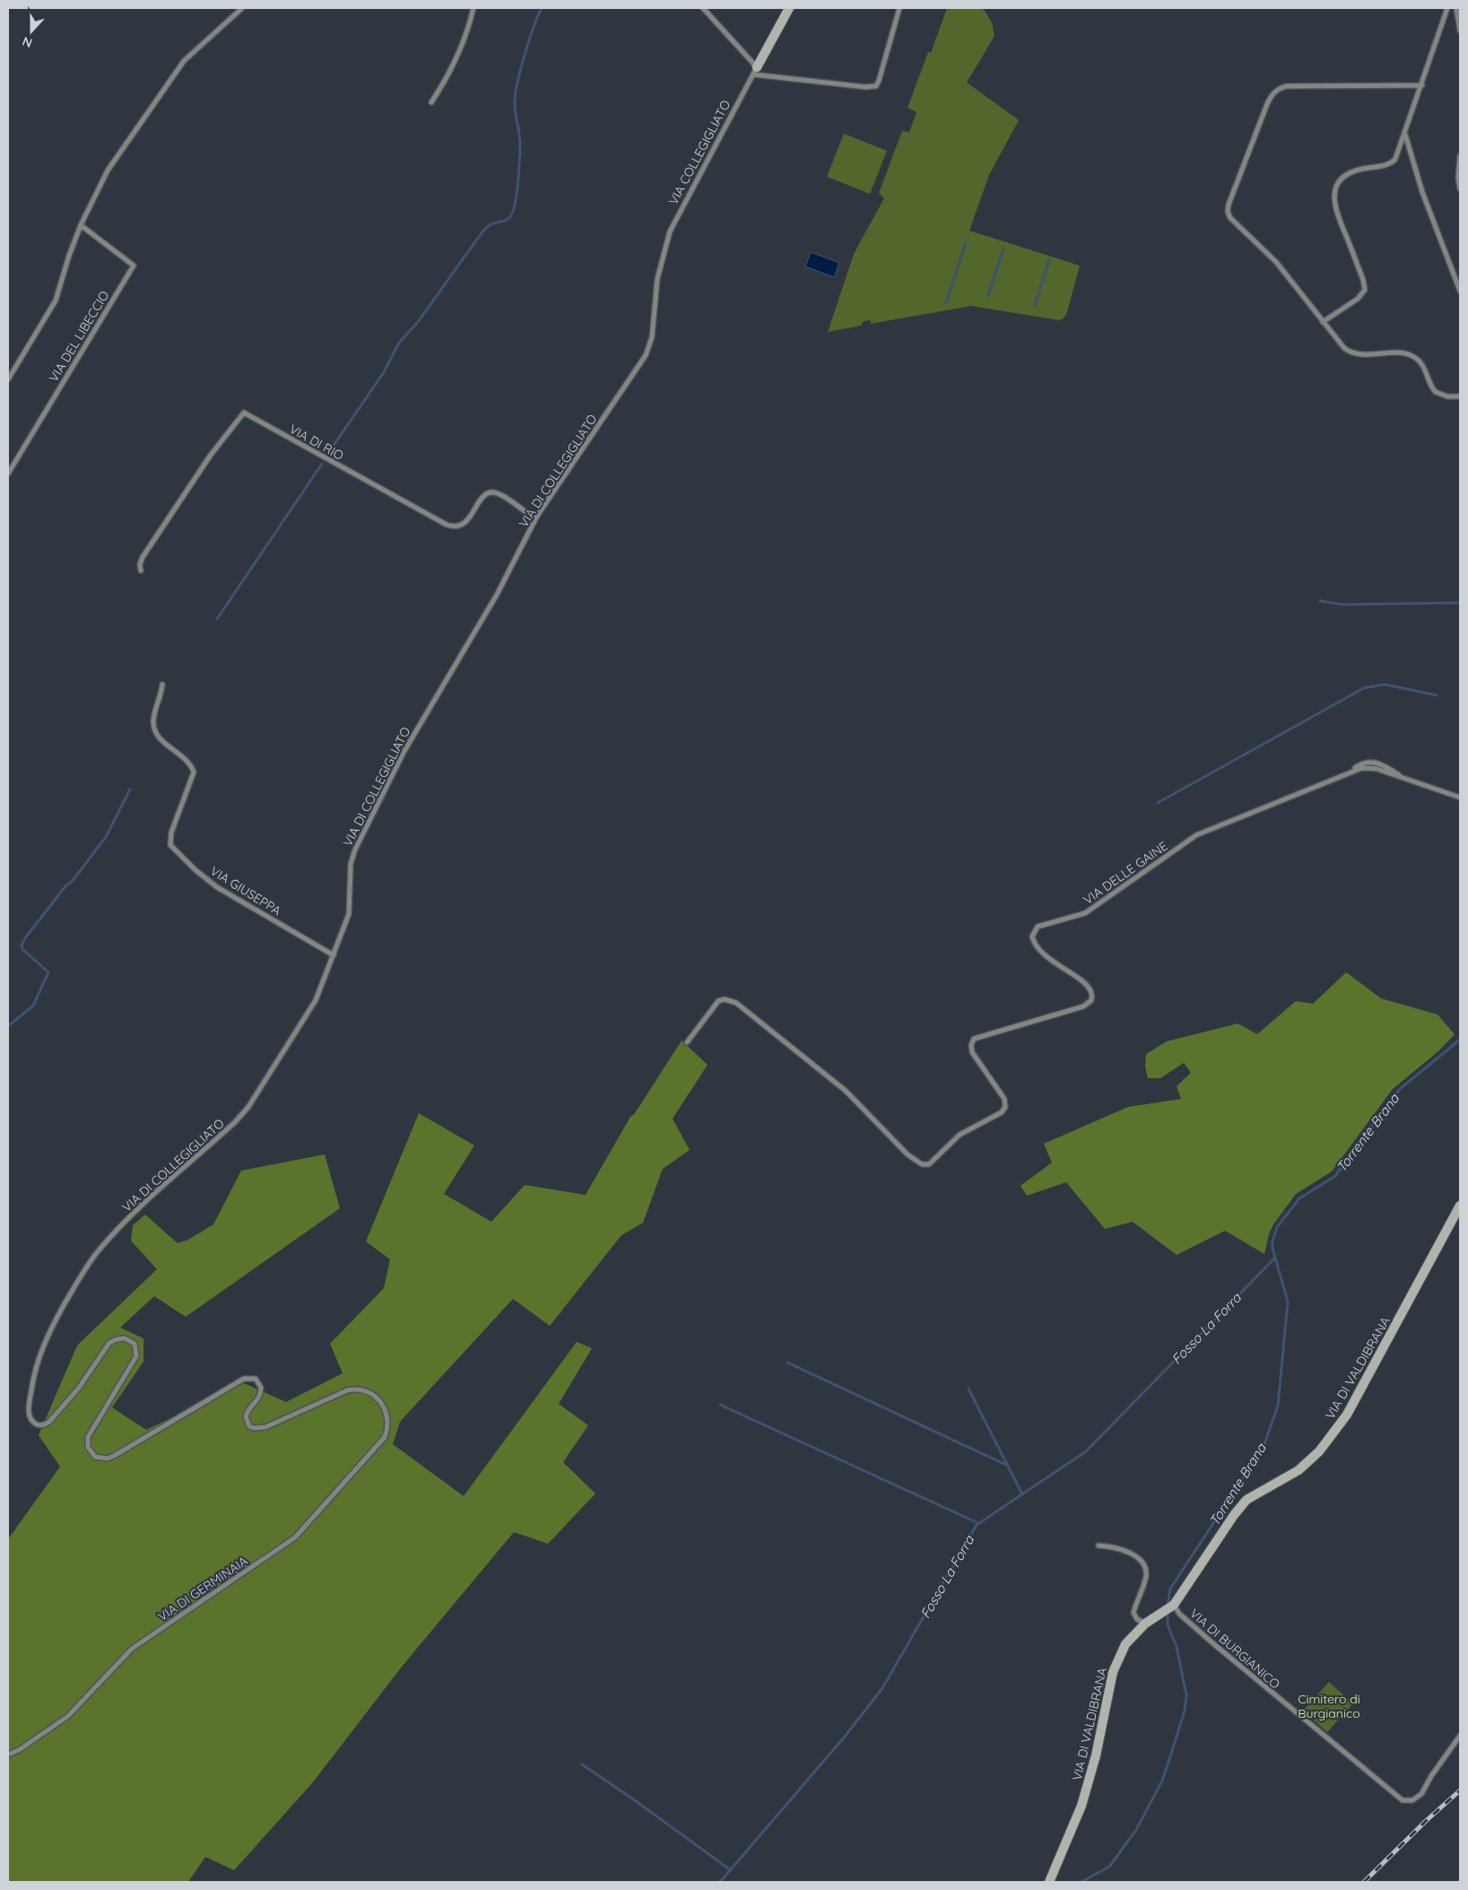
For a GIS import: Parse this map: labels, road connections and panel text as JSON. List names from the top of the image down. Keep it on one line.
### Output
{"streets":{"street":["VIA COLLEGIGLIATO","VIA DEL LIBECCIO","VIA DI RIO","VIA DI COLLEGIGLIATO","VIA DELLE GAINE","VIA GIUSEPPA","VIA DI VALDIBRANA","VIA DI GERMINAIA","VIA DI BURGIANICO"]},"crossings":[["VIA COLLEGIGLIATO","VIA DI COLLEGIGLIATO"],["VIA DI RIO","VIA DI COLLEGIGLIATO"],["VIA DI COLLEGIGLIATO","VIA GIUSEPPA"],["VIA DI COLLEGIGLIATO","VIA DI GERMINAIA"],["VIA DI VALDIBRANA","VIA DI BURGIANICO"]],"water":["Torrente Brana","Fosso La Forra"],"parks":["Cimitero di Burgianico"],"north":"bottom"}
